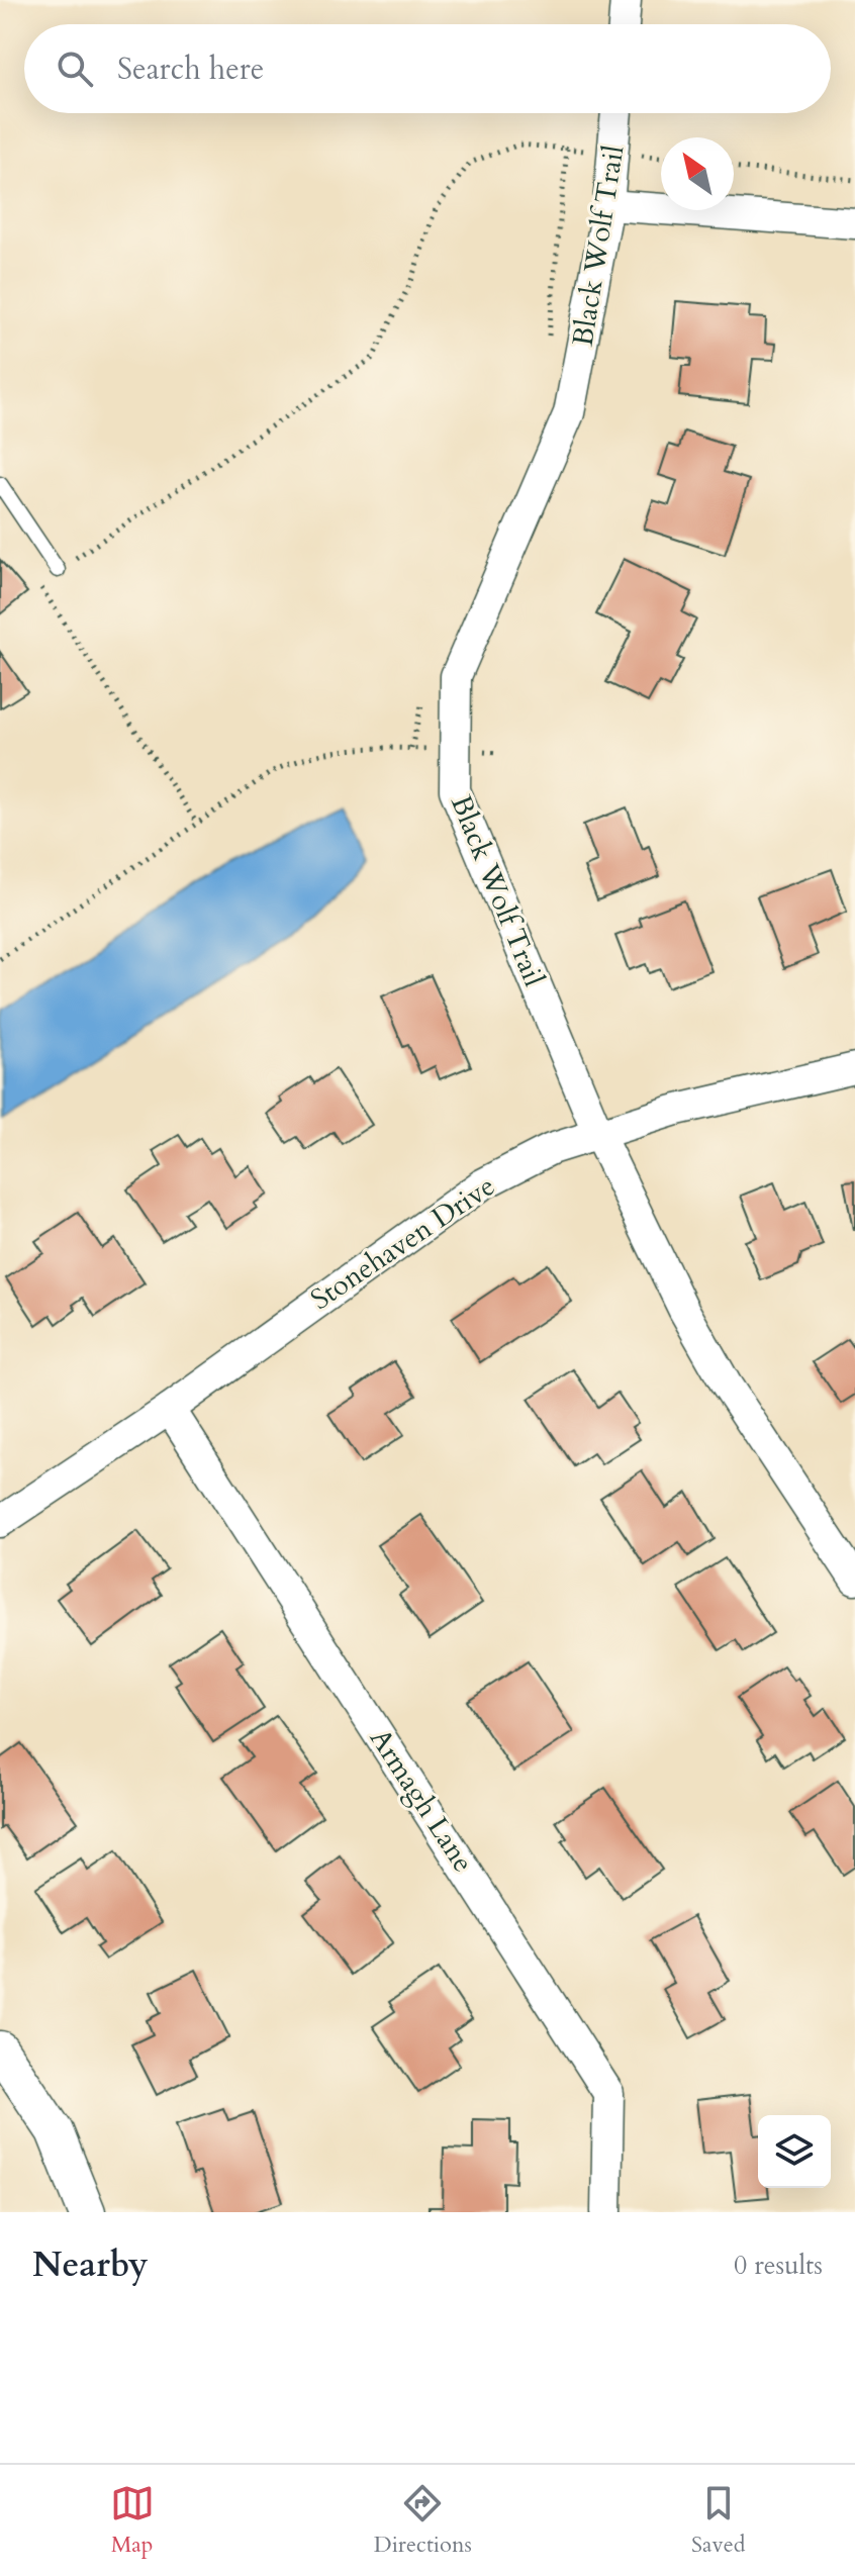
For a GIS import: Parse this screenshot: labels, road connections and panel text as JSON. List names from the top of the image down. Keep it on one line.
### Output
{"streets":{"street":["Black Wolf Trail","Stonehaven Drive","Armagh Lane"]},"crossings":[["Black Wolf Trail","Stonehaven Drive"],["Stonehaven Drive","Armagh Lane"]],"north":"top left","page":{"search":"Search here","heading":["Nearby","0 results"],"nav":["Map","Directions","Saved"]}}
